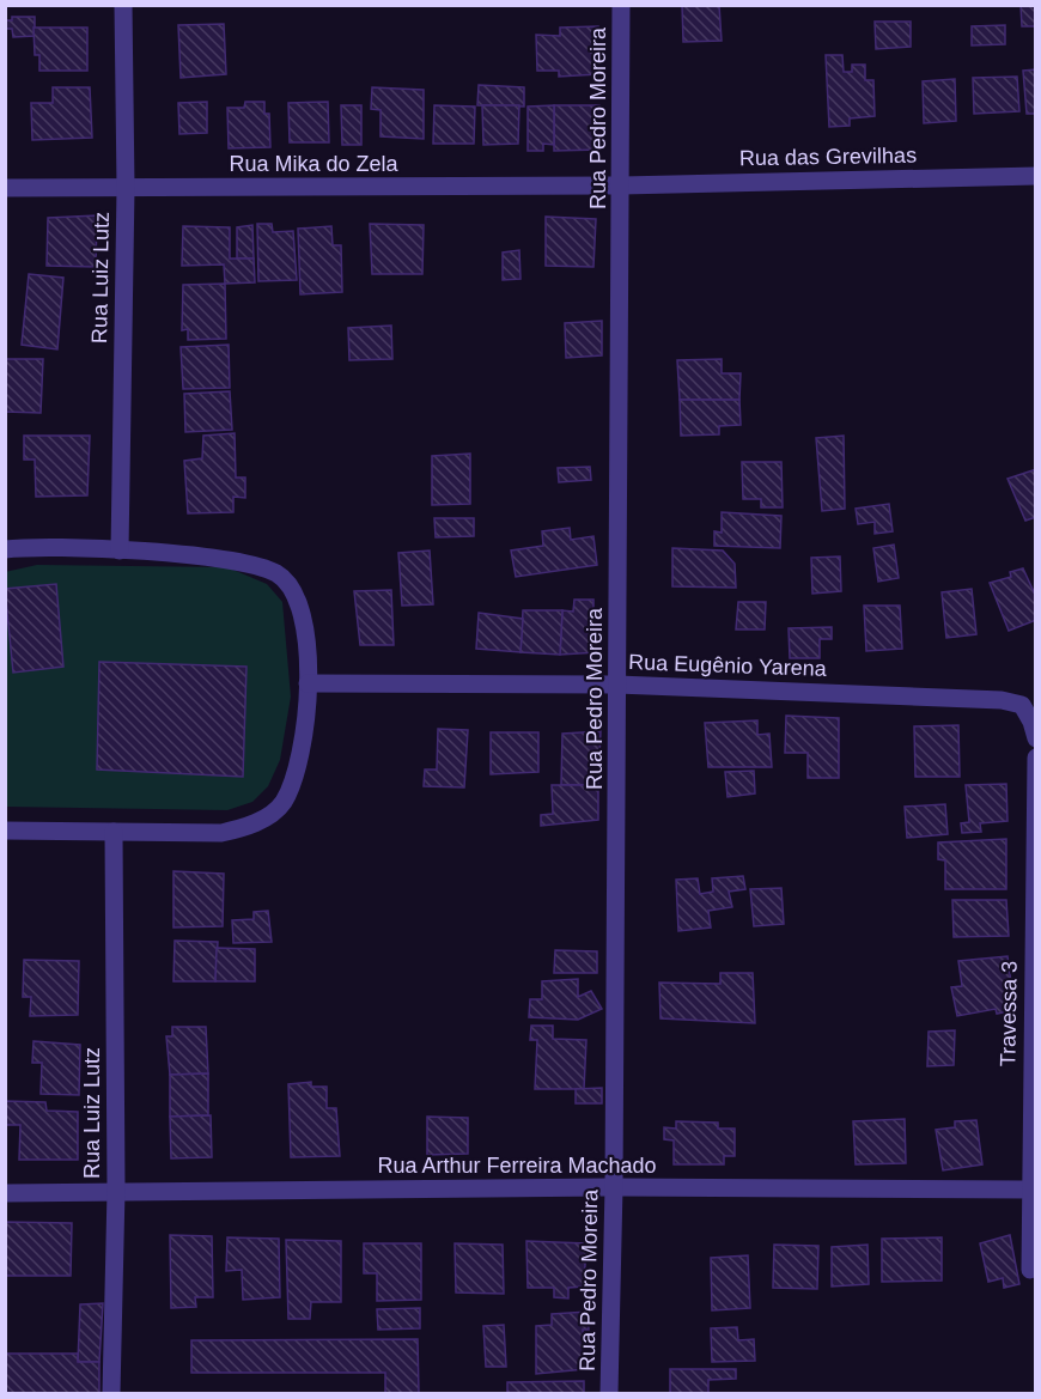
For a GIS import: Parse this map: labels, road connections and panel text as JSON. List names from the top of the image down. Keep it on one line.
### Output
{"streets":{"street":["Rua Pedro Moreira","Rua das Grevilhas","Rua Mika do Zela","Rua Luiz Lutz","Rua Eugênio Yarena","Travessa 3","Rua Arthur Ferreira Machado"]},"crossings":[["Rua Pedro Moreira","Rua das Grevilhas"],["Rua Pedro Moreira","Rua Mika do Zela"],["Rua Pedro Moreira","Rua Eugênio Yarena"],["Rua Pedro Moreira","Rua Arthur Ferreira Machado"],["Rua das Grevilhas","Rua Mika do Zela"],["Rua Mika do Zela","Rua Luiz Lutz"],["Rua Luiz Lutz","Rua Arthur Ferreira Machado"],["Travessa 3","Rua Arthur Ferreira Machado"]]}
